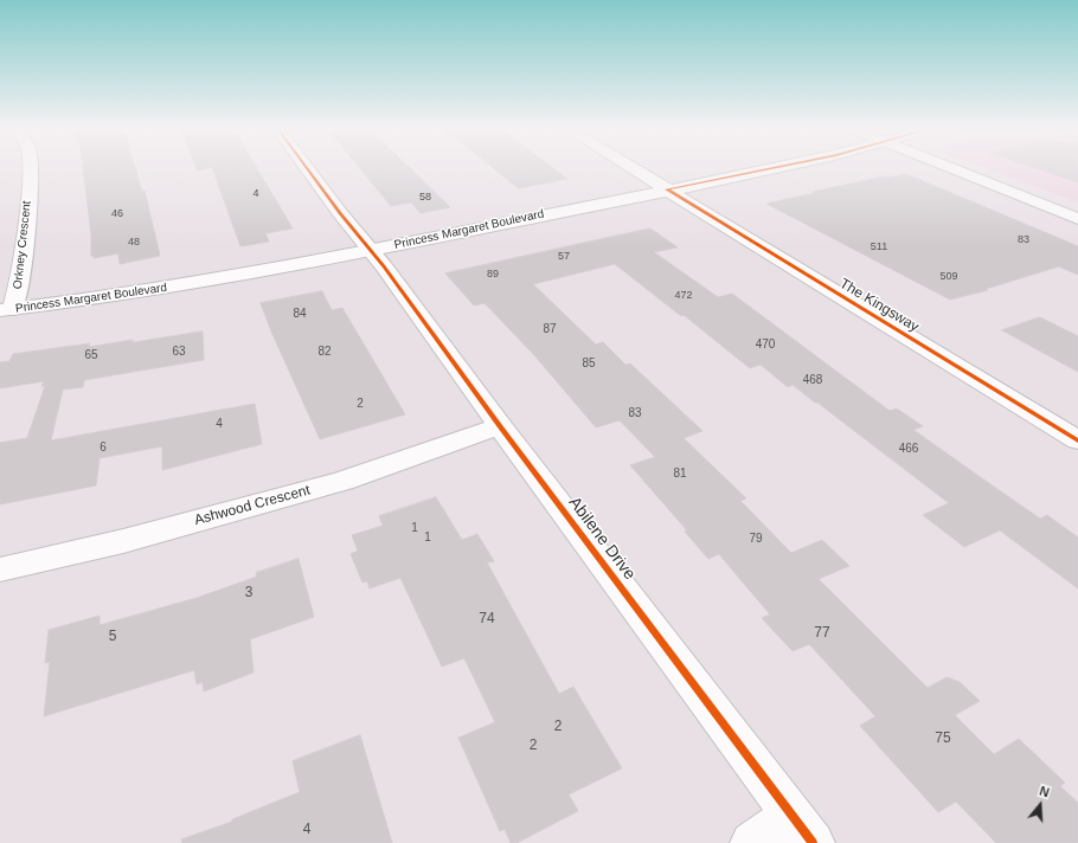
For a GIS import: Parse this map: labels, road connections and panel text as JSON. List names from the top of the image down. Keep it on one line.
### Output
{"streets":{"street":["Princess Margaret Boulevard","Orkney Crescent","The Kingsway","Ashwood Crescent","Abilene Drive"]},"crossings":[["Princess Margaret Boulevard","Orkney Crescent"],["Princess Margaret Boulevard","The Kingsway"],["Princess Margaret Boulevard","Abilene Drive"],["Ashwood Crescent","Abilene Drive"]],"house_numbers":["4","58","46","83","48","511","57","89","509","472","84","87","470","63","82","65","85","468","2","83","4","6","466","81","1","1","79","3","74","77","5","2","75","2","4"],"north":"top"}
